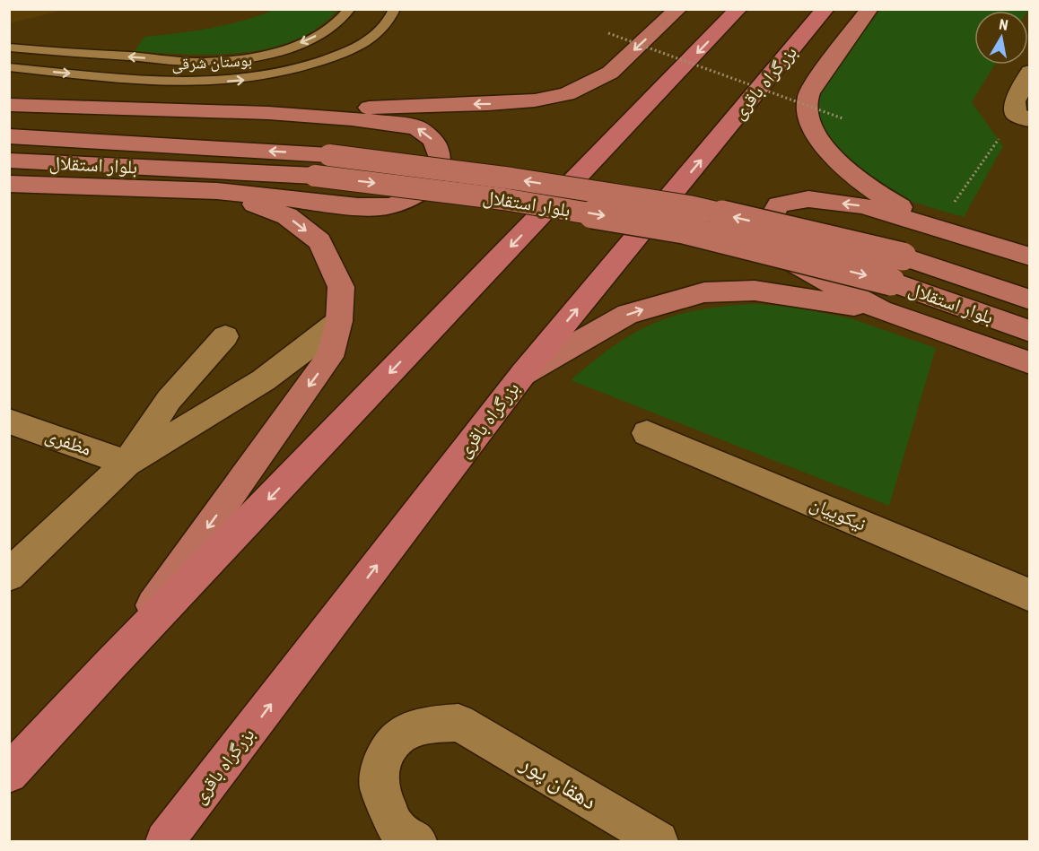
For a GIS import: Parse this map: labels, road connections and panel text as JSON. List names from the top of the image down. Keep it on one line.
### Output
{"streets":{"highway":["بزرگراه باقری"],"main road":["بلوار استقلال"],"street":["مظفری","نیکوییان","دهقان پور"],"lane":["بوستان شرقی"]},"north":"top"}
